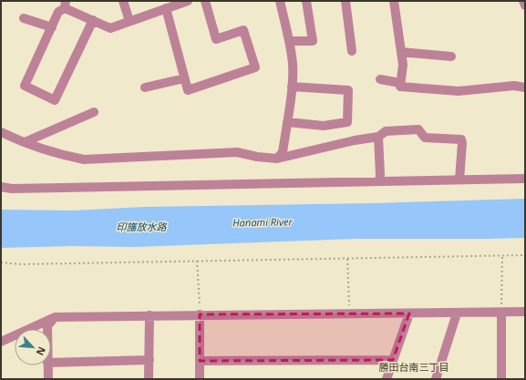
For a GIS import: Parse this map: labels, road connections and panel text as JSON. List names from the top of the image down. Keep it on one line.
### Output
{"districts":["勝田台南三丁目"],"water":["Hanami River","印旛放水路"],"north":"bottom right"}
